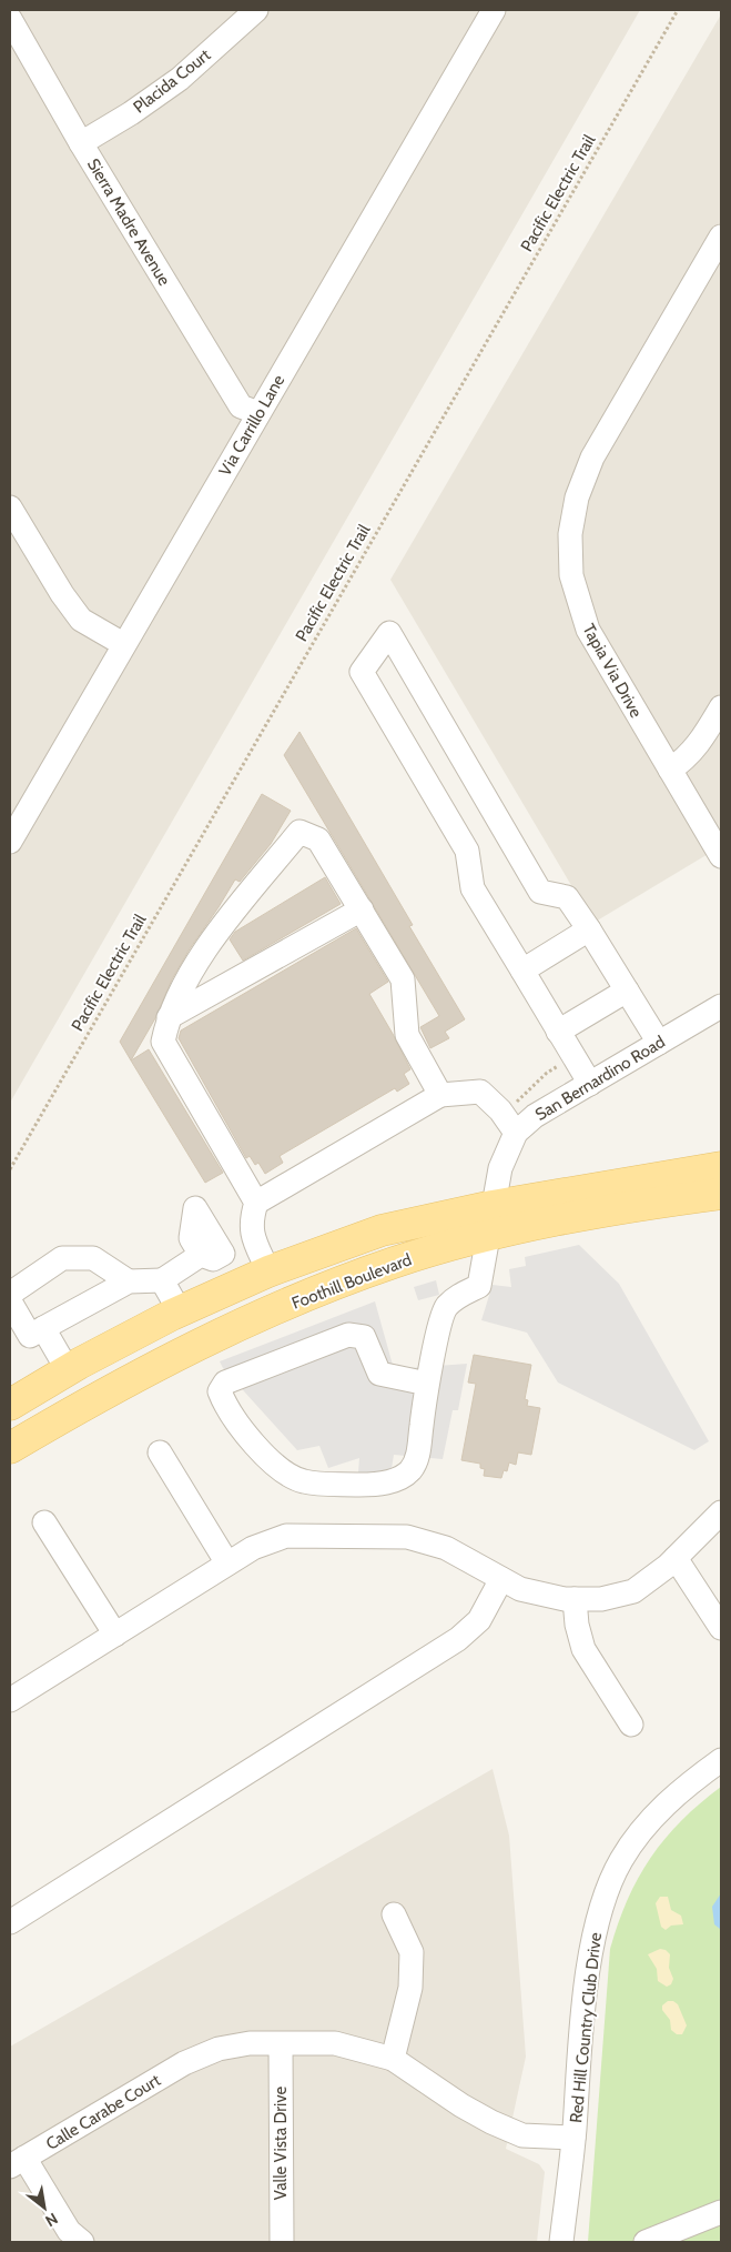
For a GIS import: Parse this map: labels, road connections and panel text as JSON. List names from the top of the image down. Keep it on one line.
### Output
{"streets":{"main road":["Foothill Boulevard"],"street":["Placida Court","Sierra Madre Avenue","Via Carrillo Lane","Tapia Via Drive","San Bernardino Road","Red Hill Country Club Drive","Calle Carabe Court","Valle Vista Drive"],"path":["Pacific Electric Trail"]},"crossings":[["Placida Court","Sierra Madre Avenue"],["Sierra Madre Avenue","Via Carrillo Lane"],["San Bernardino Road","Foothill Boulevard"],["Red Hill Country Club Drive","Calle Carabe Court"],["Calle Carabe Court","Valle Vista Drive"]],"north":"bottom right"}
